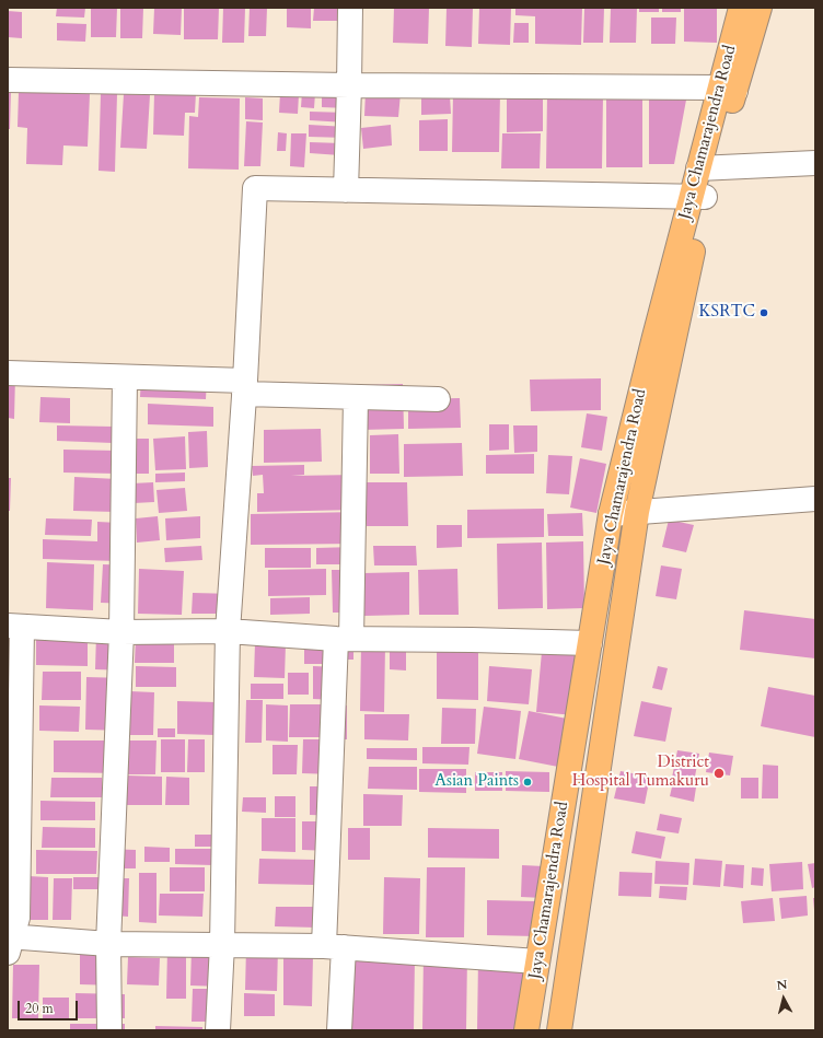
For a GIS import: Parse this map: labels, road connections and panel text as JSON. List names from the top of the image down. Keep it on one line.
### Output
{"streets":{"main road":["Jaya Chamarajendra Road"]},"places":["KSRTC","District Hospital Tumakuru","Asian Paints"],"scale_bar":"20 m","north":"top"}
